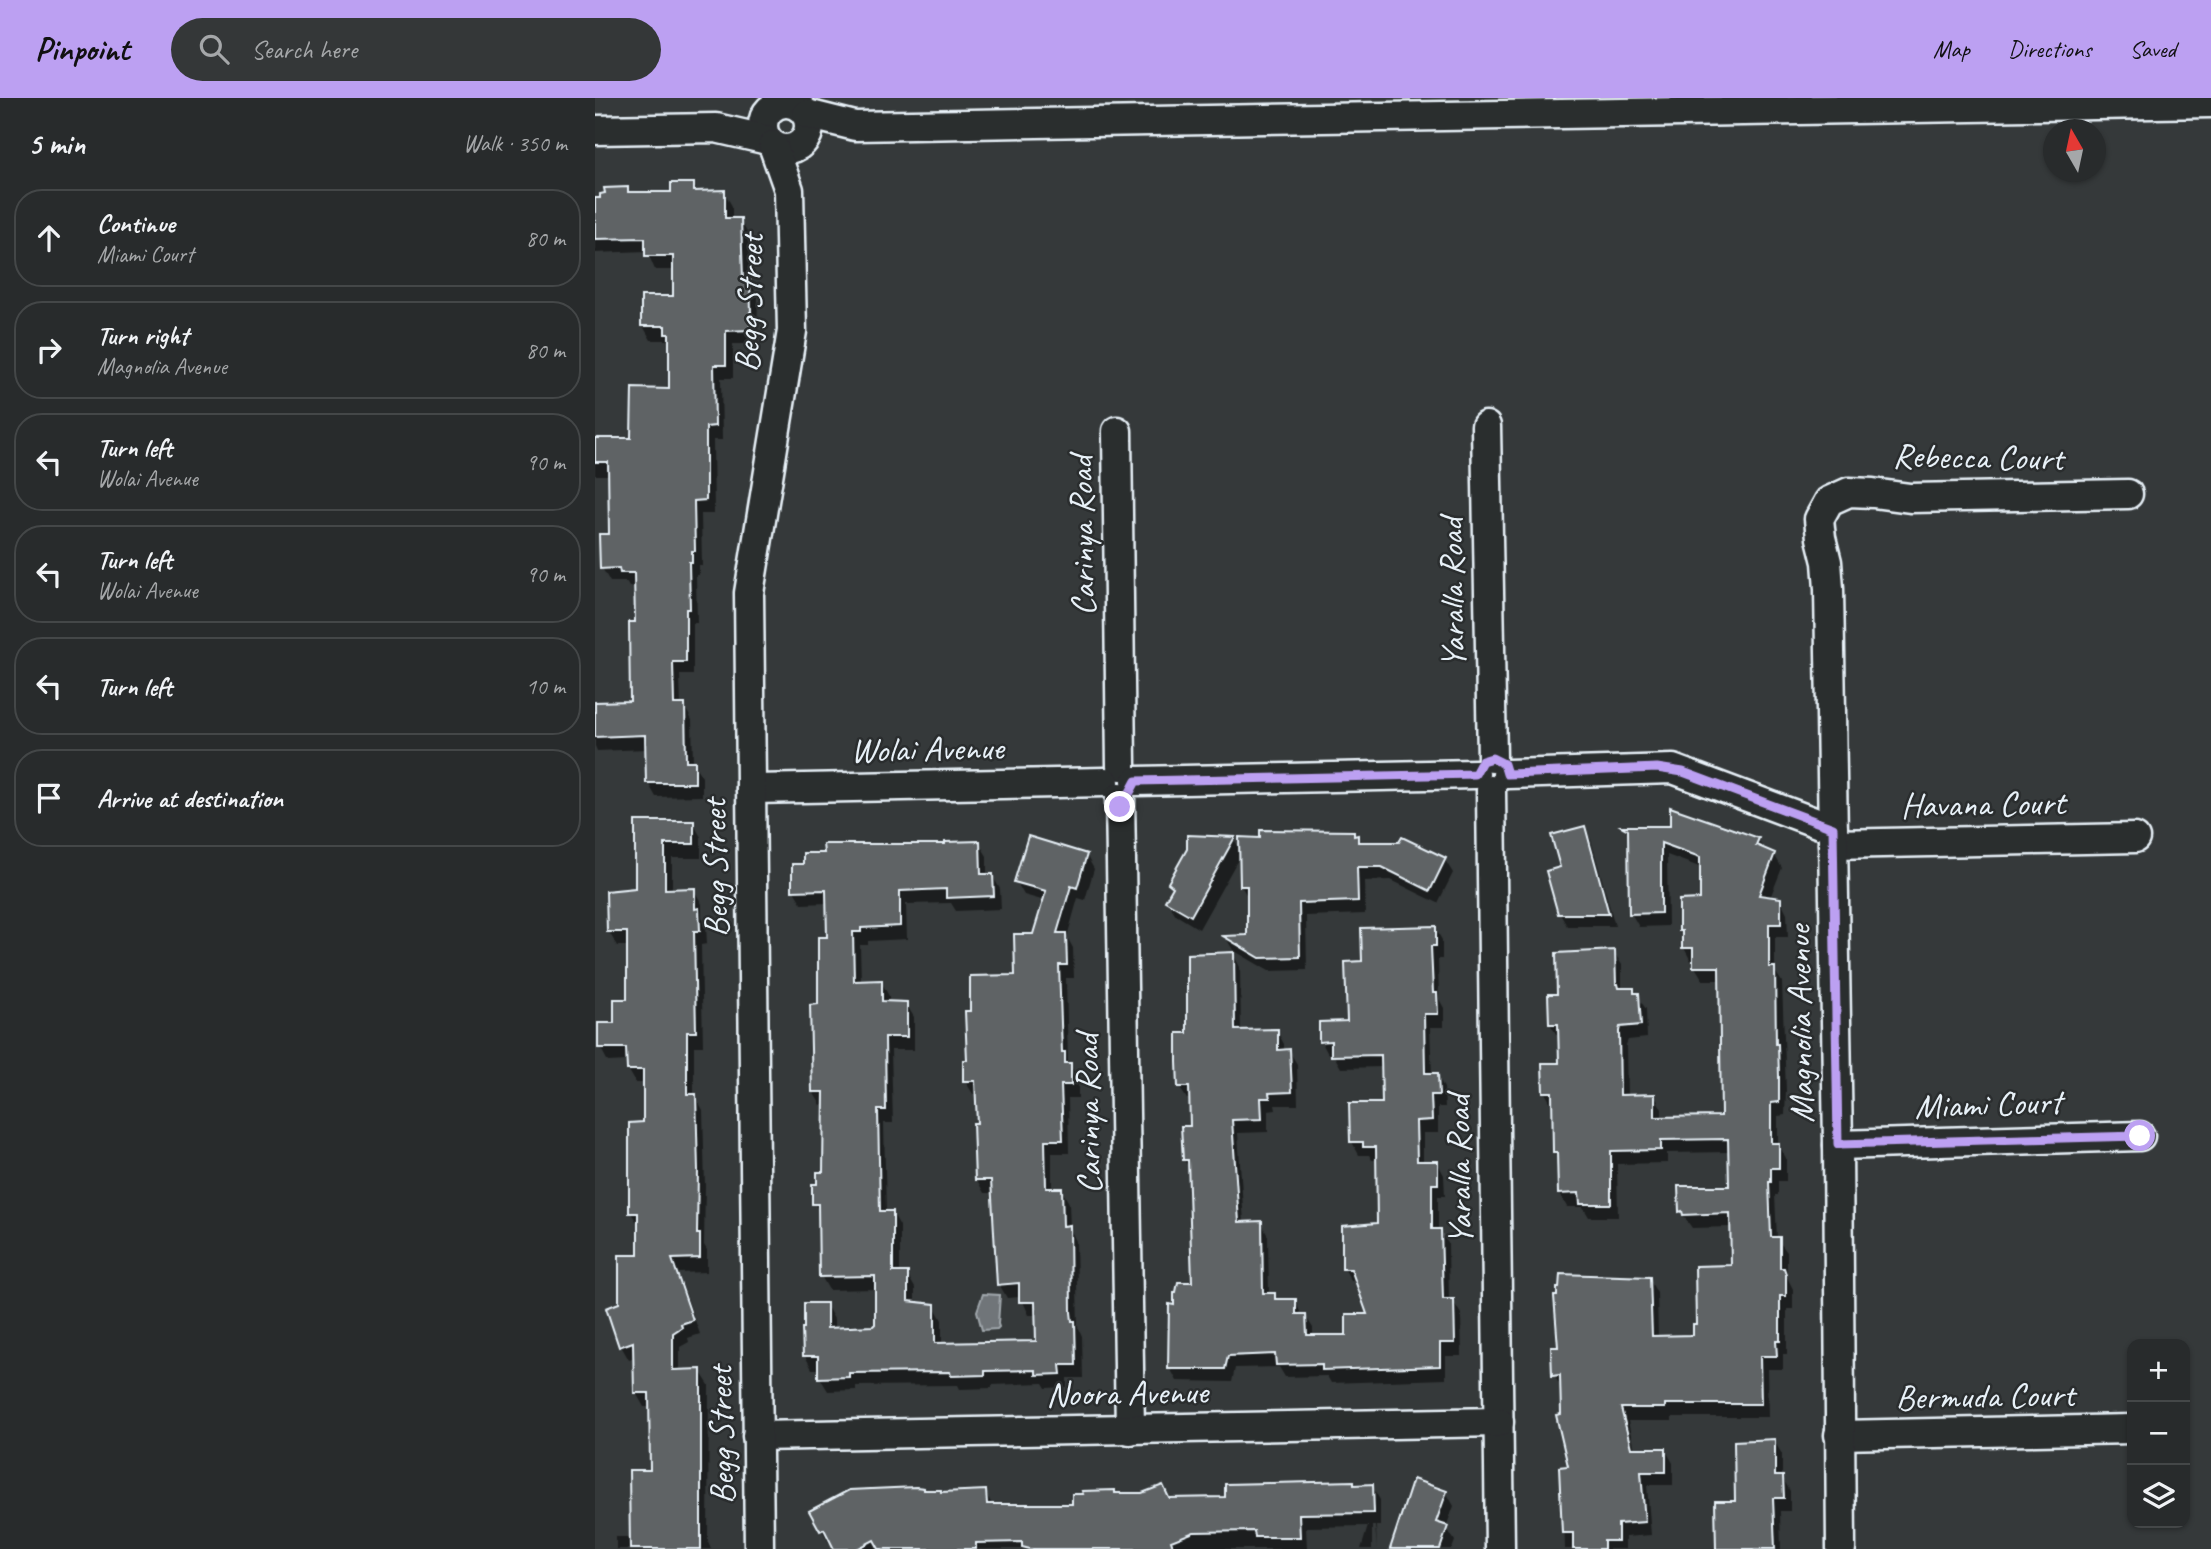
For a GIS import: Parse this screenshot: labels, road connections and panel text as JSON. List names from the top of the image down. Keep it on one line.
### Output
{"streets":{"street":["Begg Street","Rebecca Court","Carinya Road","Yaralla Road","Wolai Avenue","Havana Court","Magnolia Avenue","Miami Court","Noora Avenue","Bermuda Court"]},"crossings":[["Begg Street","Wolai Avenue"],["Begg Street","Noora Avenue"],["Rebecca Court","Magnolia Avenue"],["Carinya Road","Wolai Avenue"],["Carinya Road","Noora Avenue"],["Yaralla Road","Wolai Avenue"],["Yaralla Road","Noora Avenue"],["Wolai Avenue","Havana Court"],["Wolai Avenue","Magnolia Avenue"],["Havana Court","Magnolia Avenue"],["Magnolia Avenue","Miami Court"],["Magnolia Avenue","Bermuda Court"]],"north":"top","page":{"header":"Pinpoint","search":"Search here","nav":["Map","Directions","Saved"],"heading":["5 min","Walk · 350 m"],"list":[["Continue","Miami Court","80 m"],["Turn right","Magnolia Avenue","80 m"],["Turn left","Wolai Avenue","90 m"],["Turn left","Wolai Avenue","90 m"],["Turn left","10 m"],"Arrive at destination"],"map_buttons":["+","−"]}}
